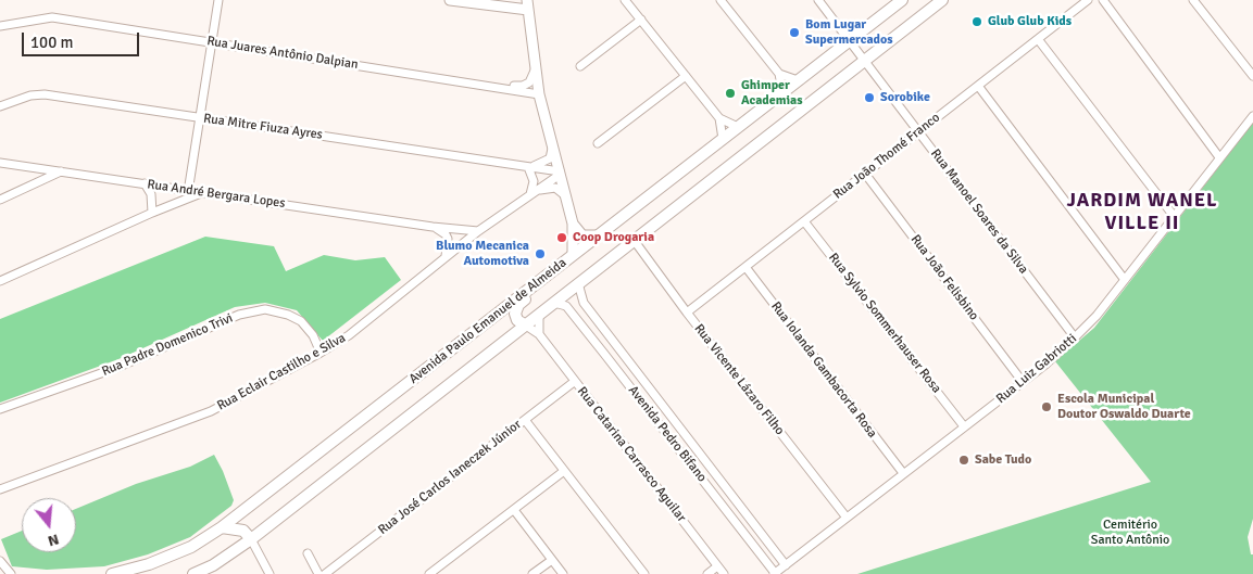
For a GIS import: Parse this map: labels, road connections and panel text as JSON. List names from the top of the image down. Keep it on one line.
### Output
{"streets":{"main road":["Avenida Paulo Emanuel de Almeida"],"street":["Rua Juares Antônio Dalpian","Rua Mitre Fiuza Ayres","Rua João Thomé Franco","Rua André Bergara Lopes","Rua Manoel Soares da Silva","Rua João Felisbino","Rua Sylvio Sommerhauser Rosa","Rua Padre Domenico Trivi","Rua Luiz Gabriotti","Rua Iolanda Gambacorta Rosa","Rua Eclair Castilho e Silva","Rua Vicente Lázaro Filho","Avenida Pedro Bifano","Rua Catarina Carrasco Aguilar","Rua José Carlos Ianeczek Júnior"]},"crossings":[["Rua Mitre Fiuza Ayres","Rua Eclair Castilho e Silva"],["Rua João Thomé Franco","Rua Manoel Soares da Silva"],["Rua João Thomé Franco","Rua João Felisbino"],["Rua João Thomé Franco","Rua Sylvio Sommerhauser Rosa"],["Rua João Thomé Franco","Rua Iolanda Gambacorta Rosa"],["Rua João Thomé Franco","Rua Vicente Lázaro Filho"],["Rua André Bergara Lopes","Rua Eclair Castilho e Silva"],["Rua Manoel Soares da Silva","Avenida Paulo Emanuel de Almeida"],["Rua Manoel Soares da Silva","Rua Luiz Gabriotti"],["Rua João Felisbino","Rua Luiz Gabriotti"],["Avenida Paulo Emanuel de Almeida","Rua Vicente Lázaro Filho"],["Avenida Paulo Emanuel de Almeida","Avenida Pedro Bifano"],["Avenida Paulo Emanuel de Almeida","Rua Catarina Carrasco Aguilar"],["Rua Sylvio Sommerhauser Rosa","Rua Luiz Gabriotti"],["Rua Padre Domenico Trivi","Rua Eclair Castilho e Silva"],["Rua Luiz Gabriotti","Rua Iolanda Gambacorta Rosa"],["Rua Luiz Gabriotti","Rua Vicente Lázaro Filho"],["Rua Luiz Gabriotti","Avenida Pedro Bifano"],["Rua Catarina Carrasco Aguilar","Rua José Carlos Ianeczek Júnior"]],"districts":["JARDIM WANEL VILLE II"],"parks":["Cemitério Santo Antônio"],"places":["Glub Glub Kids","Bom Lugar Supermercados","Ghimper Academias","Sorobike","Coop Drogaria","Blumo Mecanica Automotiva","Escola Municipal Doutor Oswaldo Duarte","Sabe Tudo"],"scale_bar":"100 m","north":"bottom"}
